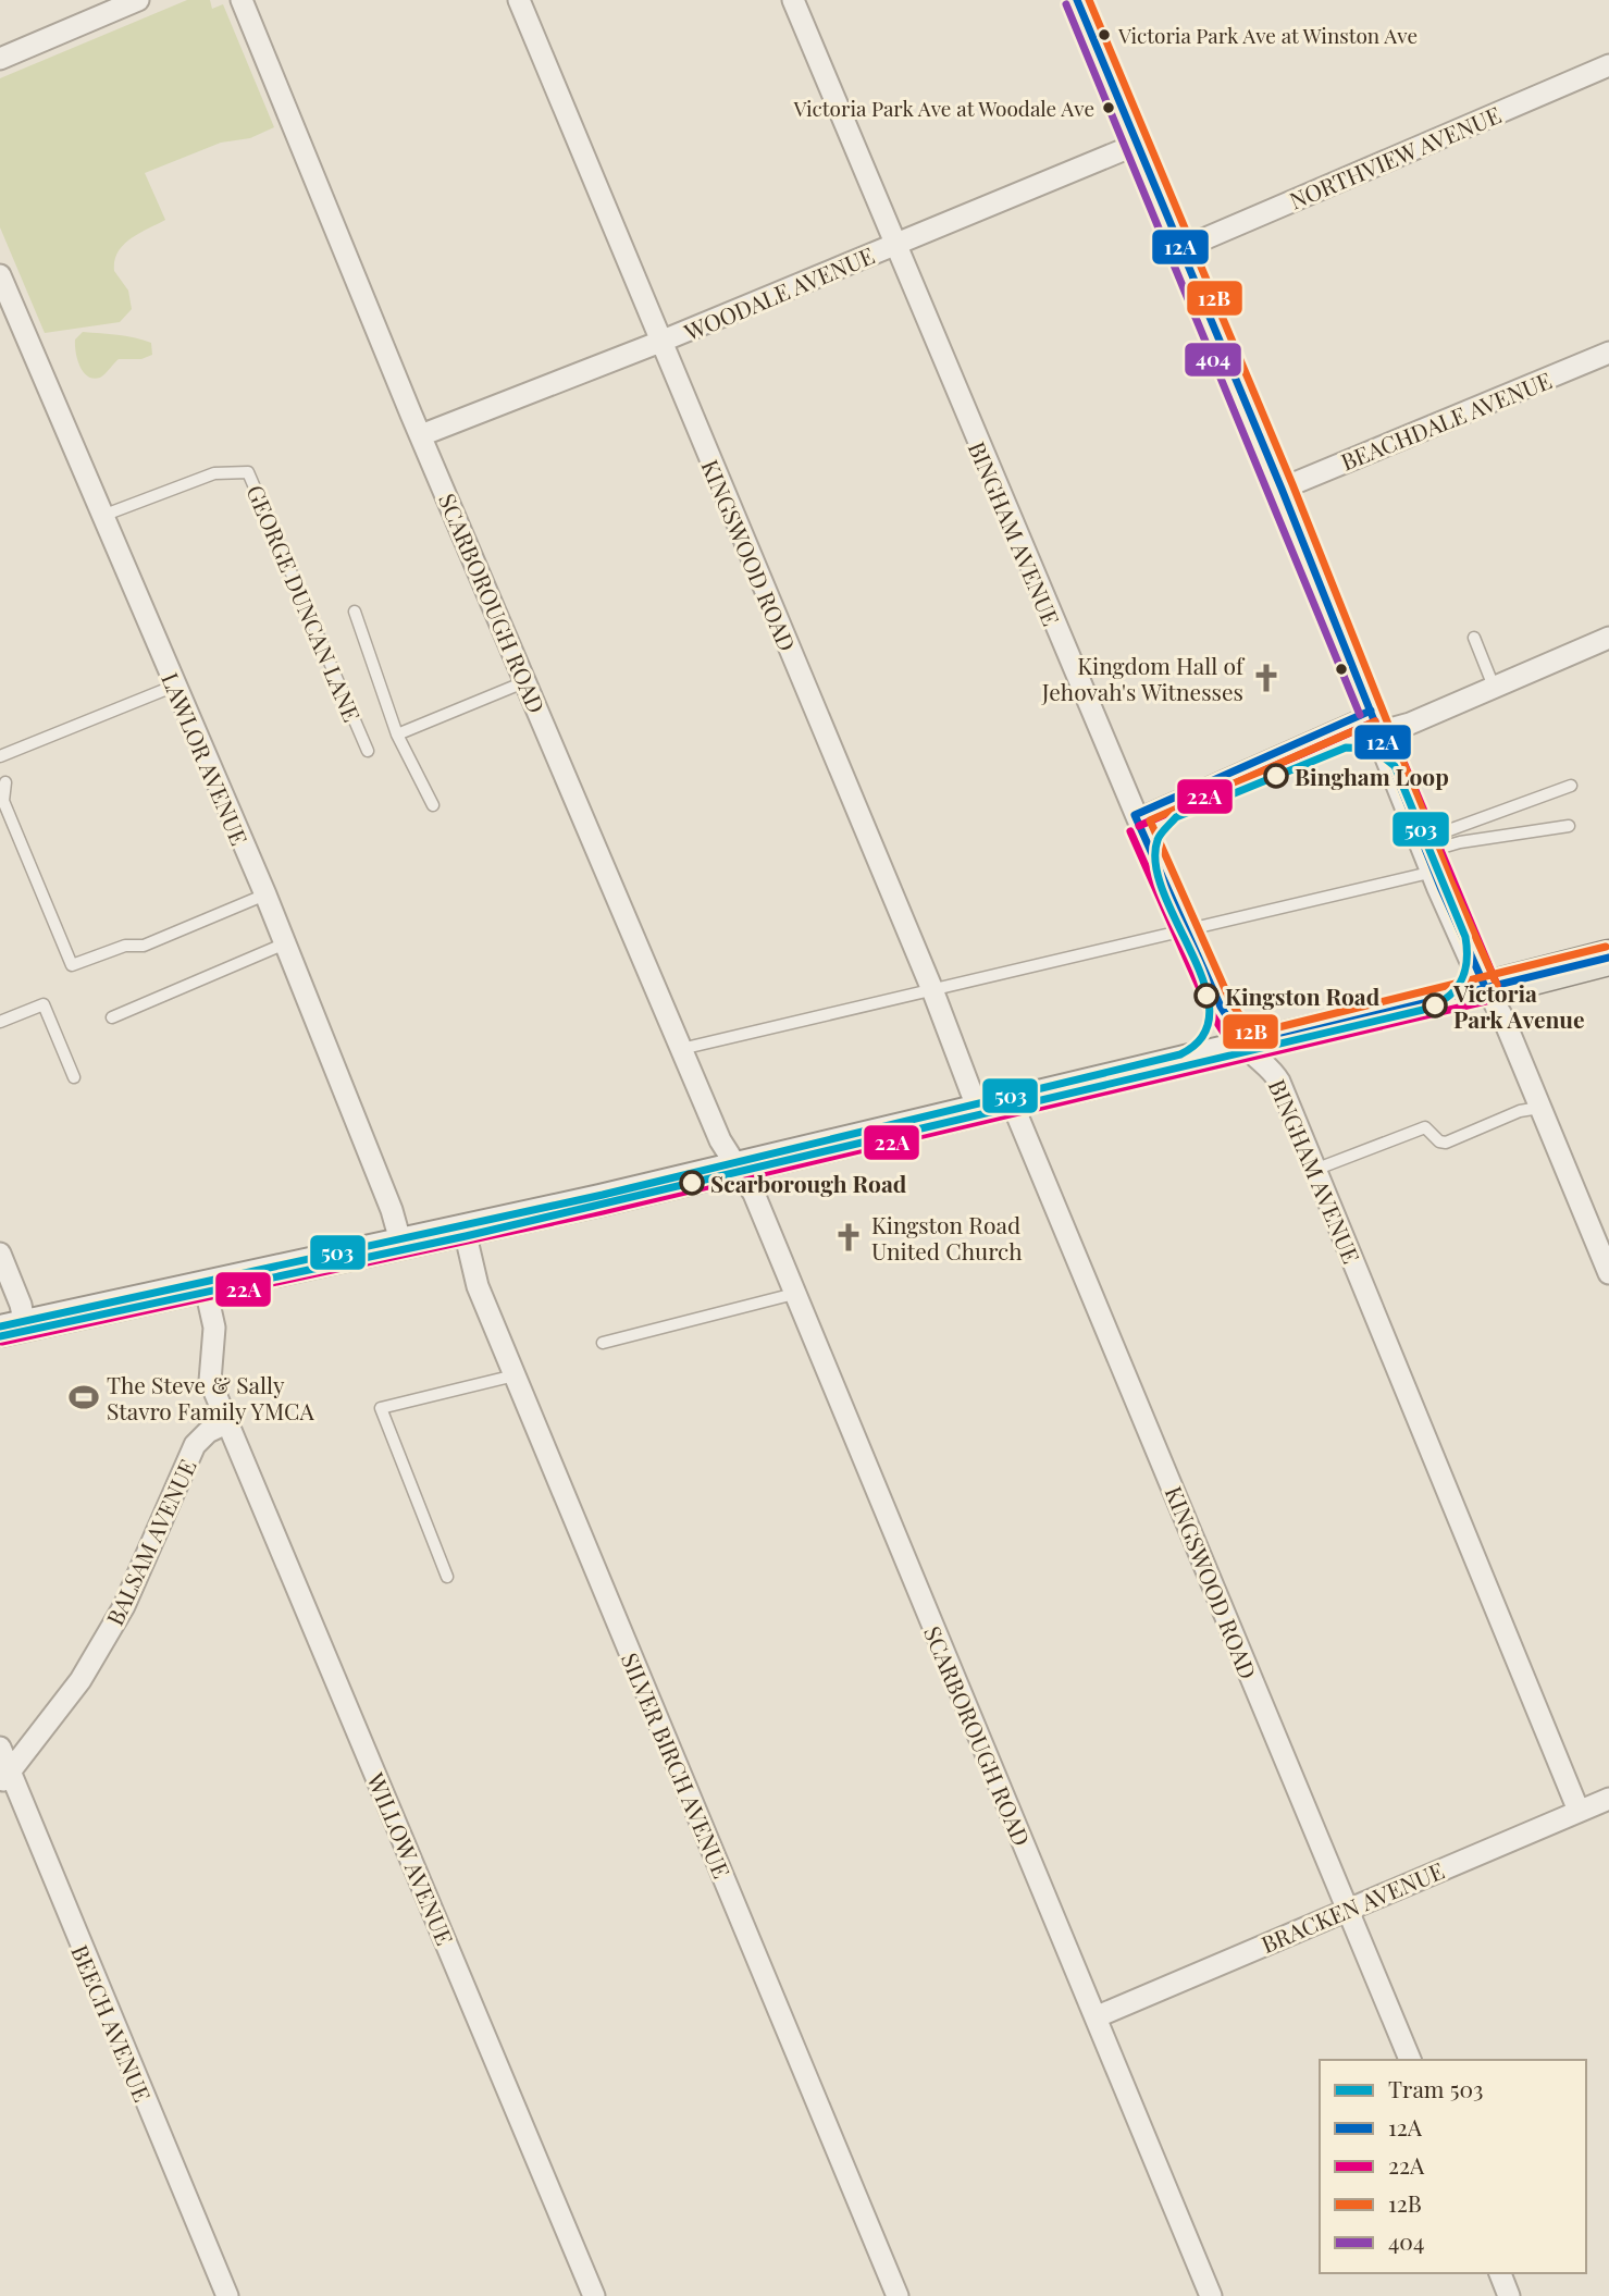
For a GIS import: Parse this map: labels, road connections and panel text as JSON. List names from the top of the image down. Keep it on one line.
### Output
{"streets":{"street":["NORTHVIEW AVENUE","WOODALE AVENUE","BEACHDALE AVENUE","BINGHAM AVENUE","KINGSWOOD ROAD","SCARBOROUGH ROAD","LAWLOR AVENUE","BALSAM AVENUE","SILVER BIRCH AVENUE","WILLOW AVENUE","BRACKEN AVENUE","BEECH AVENUE"],"lane":["GEORGE DUNCAN LANE"]},"crossings":[["WOODALE AVENUE","BINGHAM AVENUE"],["WOODALE AVENUE","KINGSWOOD ROAD"],["WOODALE AVENUE","SCARBOROUGH ROAD"],["BINGHAM AVENUE","BRACKEN AVENUE"],["KINGSWOOD ROAD","BRACKEN AVENUE"],["GEORGE DUNCAN LANE","LAWLOR AVENUE"],["SCARBOROUGH ROAD","BRACKEN AVENUE"],["BALSAM AVENUE","WILLOW AVENUE"],["BALSAM AVENUE","BEECH AVENUE"]],"places":{"other":["Victoria Park Ave at Winston Ave","Victoria Park Ave at Woodale Ave","Bingham Loop","Kingston Road","Victoria Park Avenue","Scarborough Road"],"church":["Kingdom Hall of Jehovah's Witnesses","Kingston Road United Church"],"sports":["The Steve & Sally Stavro Family YMCA"]},"lines":["transit line 12A","transit line 12B","transit line 404","transit line 22A","tram line 503"],"legend":["Tram 503","12A","22A","12B","404"]}
